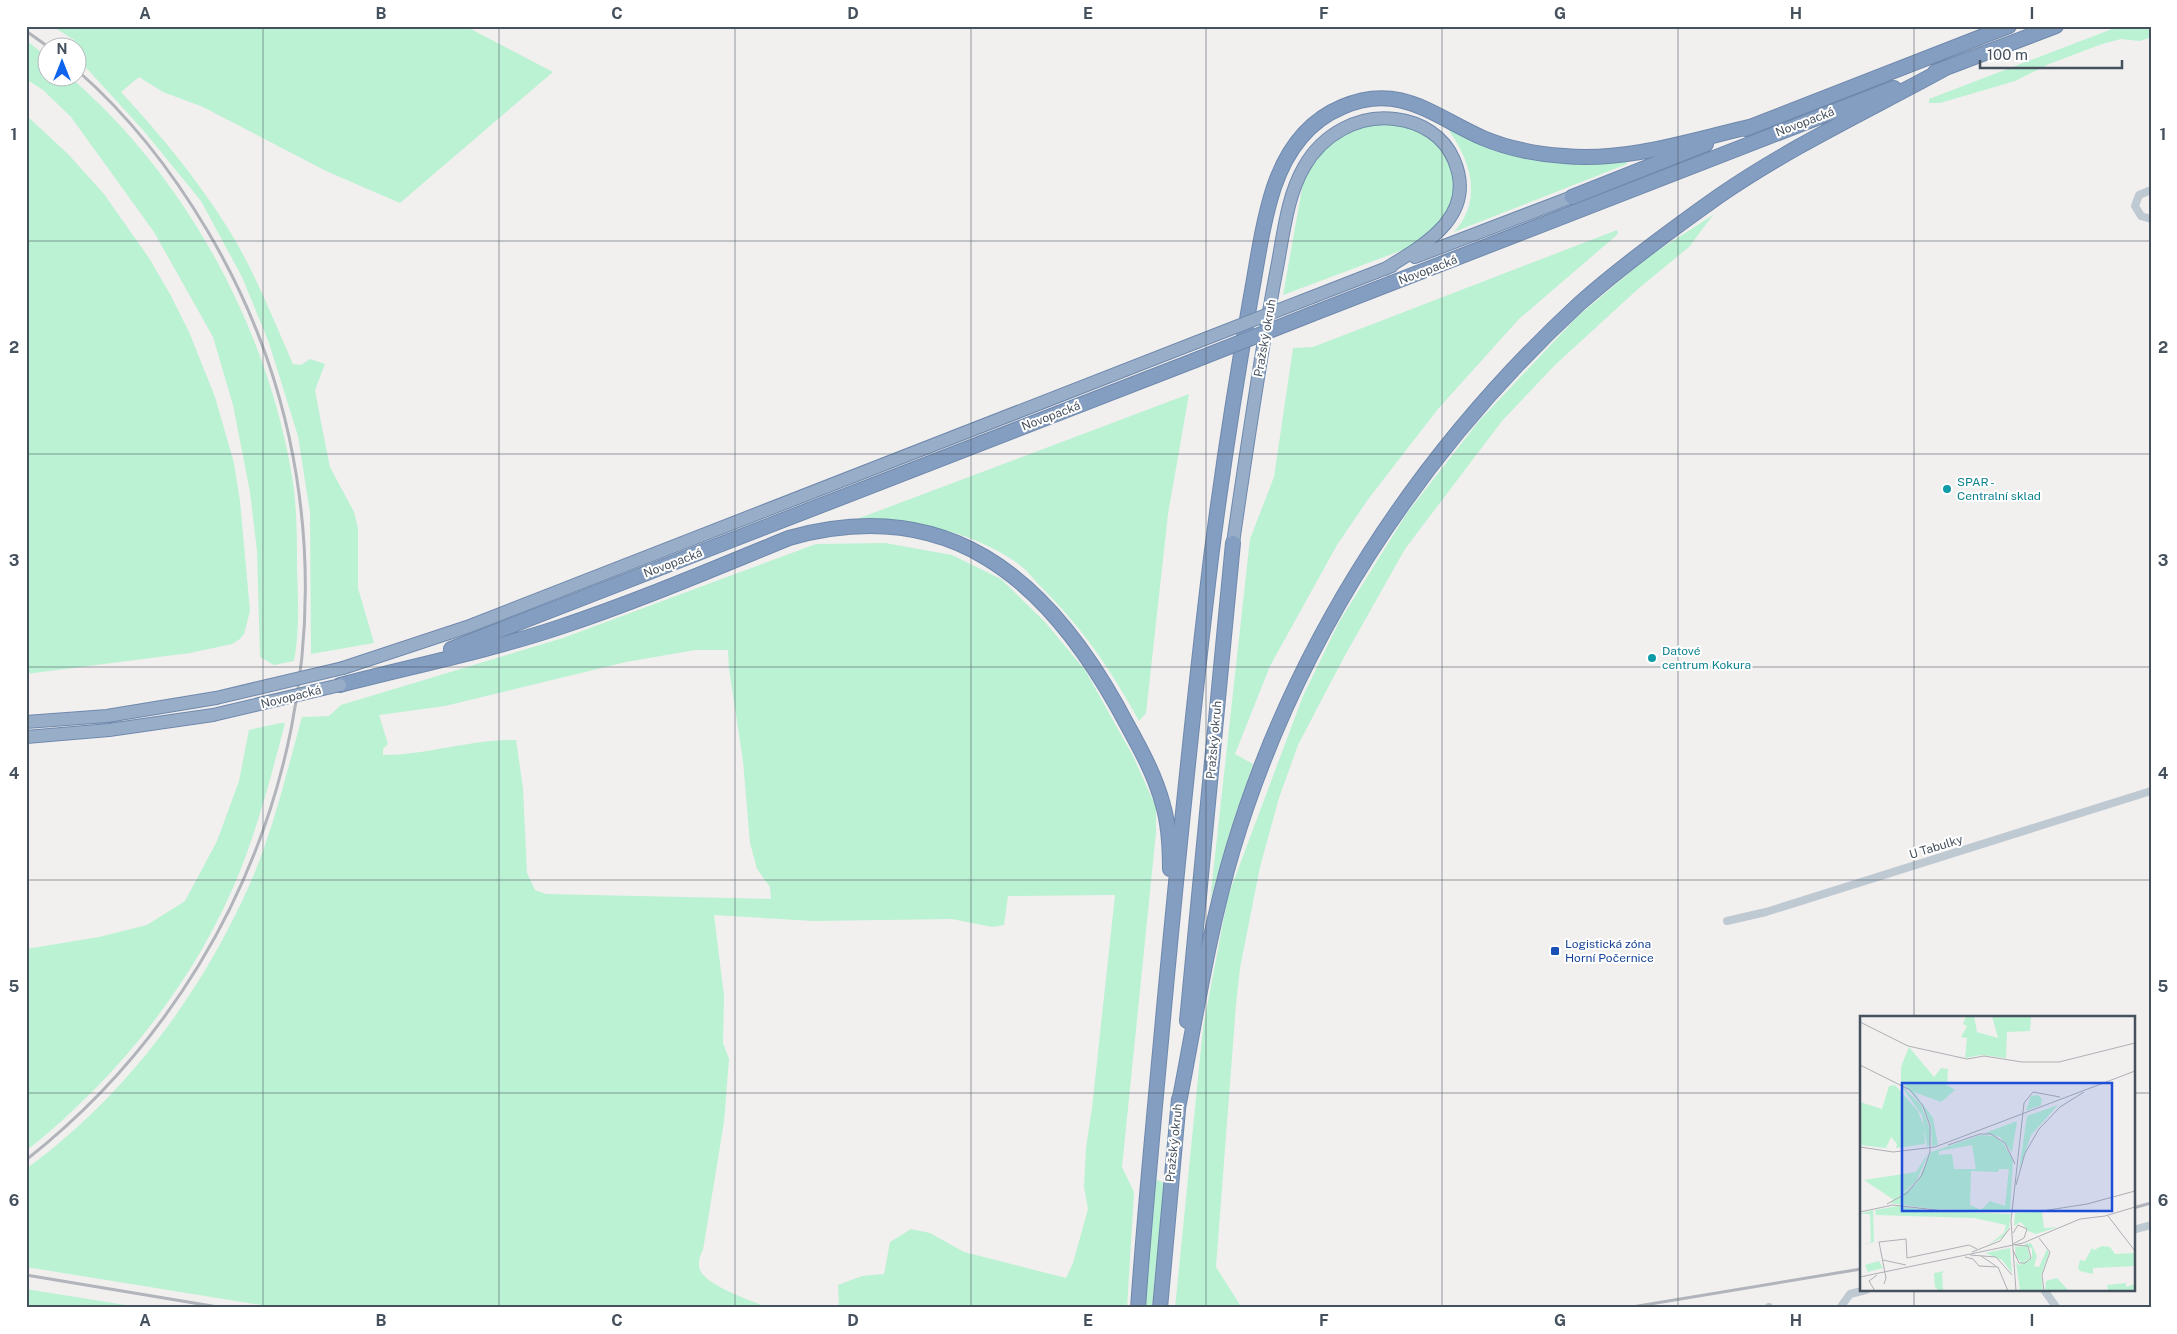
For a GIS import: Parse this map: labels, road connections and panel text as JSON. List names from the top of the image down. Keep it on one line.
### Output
{"streets":{"highway":["Novopacká","Pražský okruh"],"street":["U Tabulky"]},"crossings":[["Novopacká","Pražský okruh"]],"places":{"other":["SPAR - Centralní sklad","Datové centrum Kokura"],"transit":["Logistická zóna Horní Počernice"]},"scale_bar":"100 m","north":"top","grid":{"columns":["A","B","C","D","E","F","G","H","I"],"rows":["1","2","3","4","5","6"]}}
